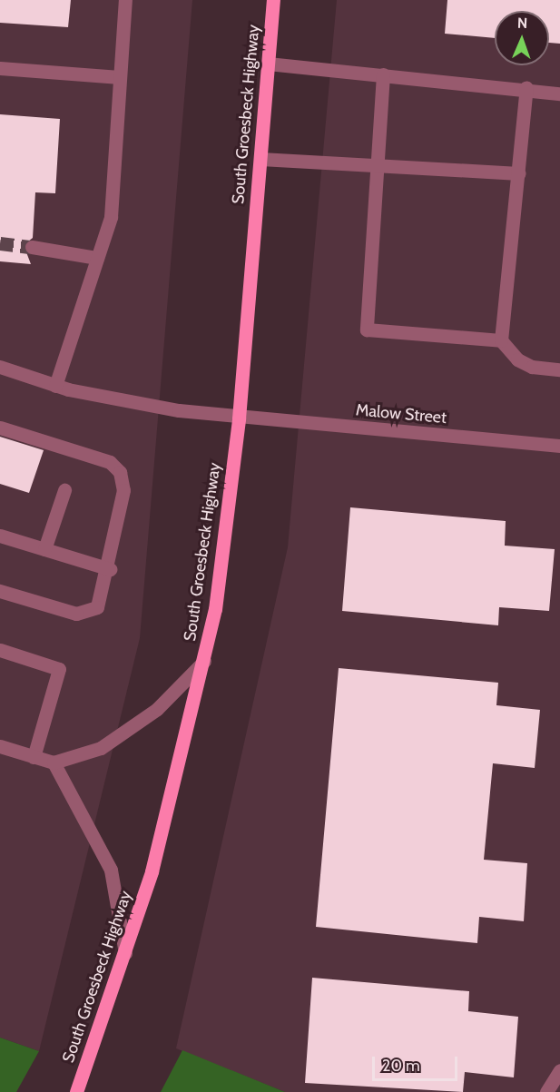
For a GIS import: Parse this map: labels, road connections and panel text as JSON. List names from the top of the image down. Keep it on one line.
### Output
{"streets":{"main road":["South Groesbeck Highway"],"street":["Malow Street"]},"crossings":[["South Groesbeck Highway","Malow Street"]],"scale_bar":"20 m","north":"top"}
